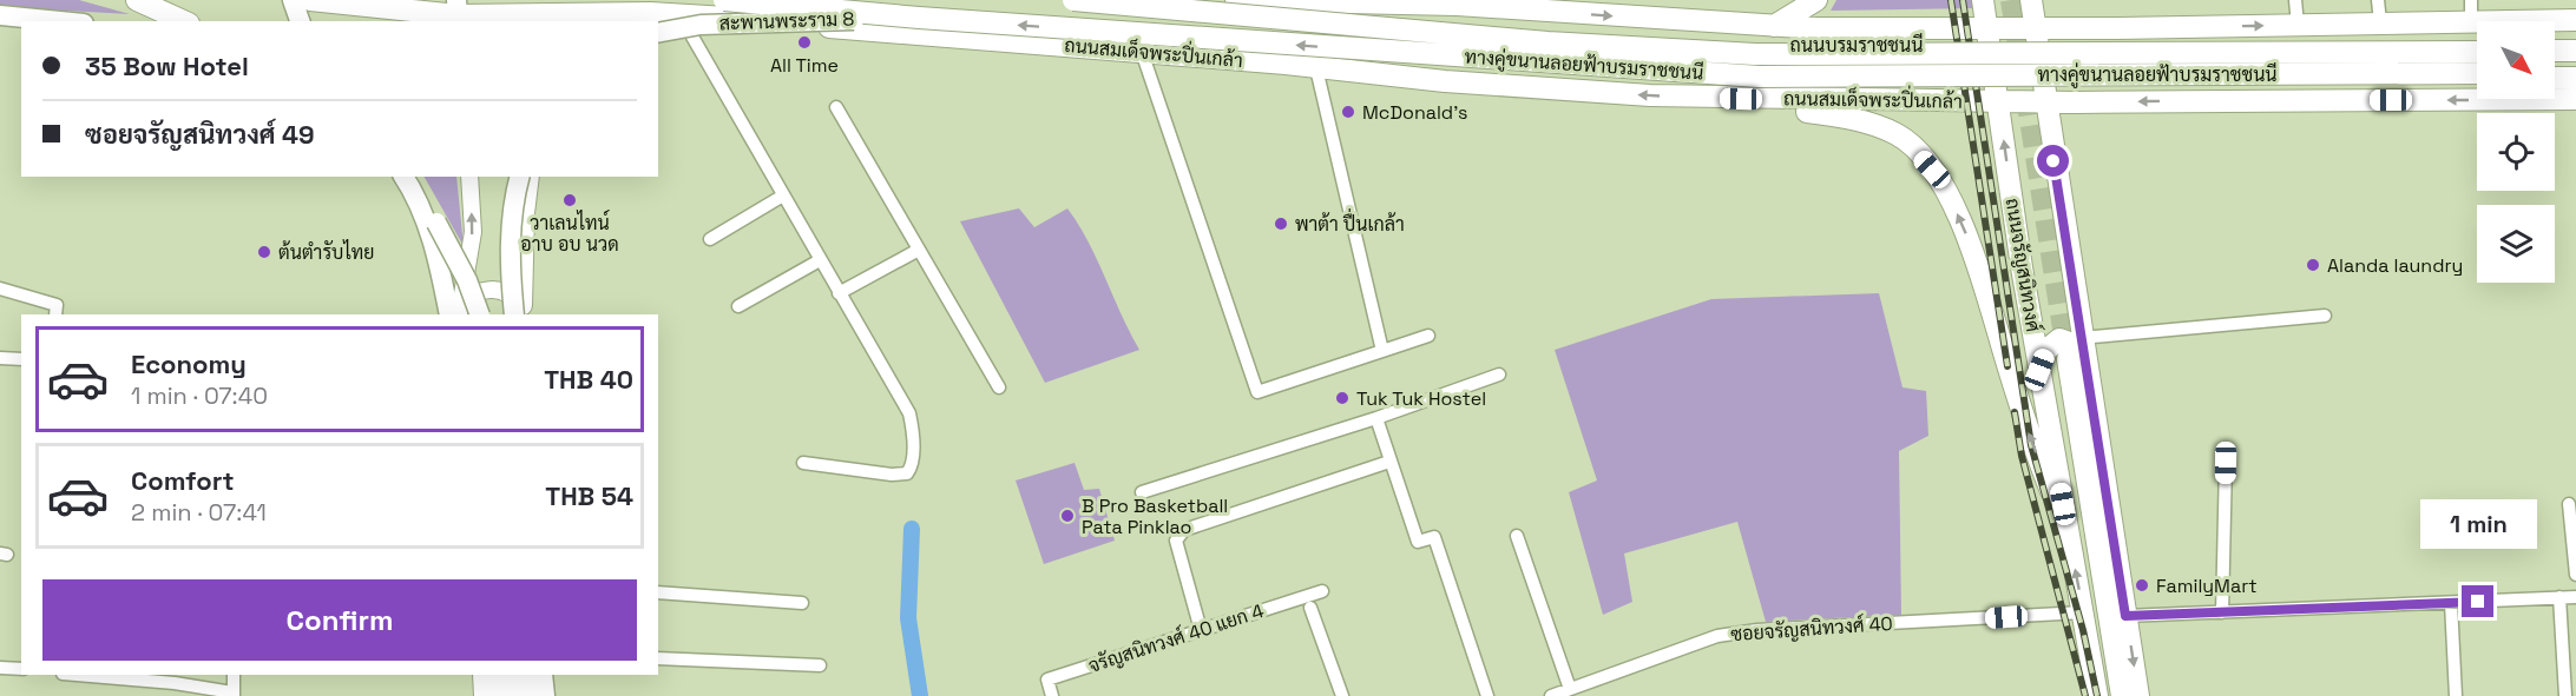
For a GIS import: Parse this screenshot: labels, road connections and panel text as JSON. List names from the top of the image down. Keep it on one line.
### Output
{"streets":{"main road":["สะพานพระราม 8","ถนนบรมราชชนนี","ถนนสมเด็จพระปิ่นเกล้า","ทางคู่ขนานลอยฟ้าบรมราชชนนี","ถนนจรัญสนิทวงศ์"],"street":["ซอยจรัญสนิทวงศ์ 40","จรัญสนิทวงศ์ 40 แยก 4"]},"crossings":[["สะพานพระราม 8","ทางคู่ขนานลอยฟ้าบรมราชชนนี"],["ถนนบรมราชชนนี","ถนนสมเด็จพระปิ่นเกล้า"],["ถนนสมเด็จพระปิ่นเกล้า","ถนนจรัญสนิทวงศ์"],["ถนนจรัญสนิทวงศ์","ซอยจรัญสนิทวงศ์ 40"]],"places":["All Time","McDonald's","วาเลนไทน์ อาบ อบ นวด","พาต้า ปื่นเกล้า","ต้นตำรับไทย","Alanda laundry","Tuk Tuk Hostel","B Pro Basketball Pata Pinklao","FamilyMart"],"north":"bottom right","page":{"banner":["35 Bow Hotel","ซอยจรัญสนิทวงศ์ 49"],"list":[{"name":"Economy","note":"1 min · 07:40","value":"THB 40"},{"name":"Comfort","note":"2 min · 07:41","value":"THB 54"}],"bubble":"1 min","buttons":"Confirm"}}
